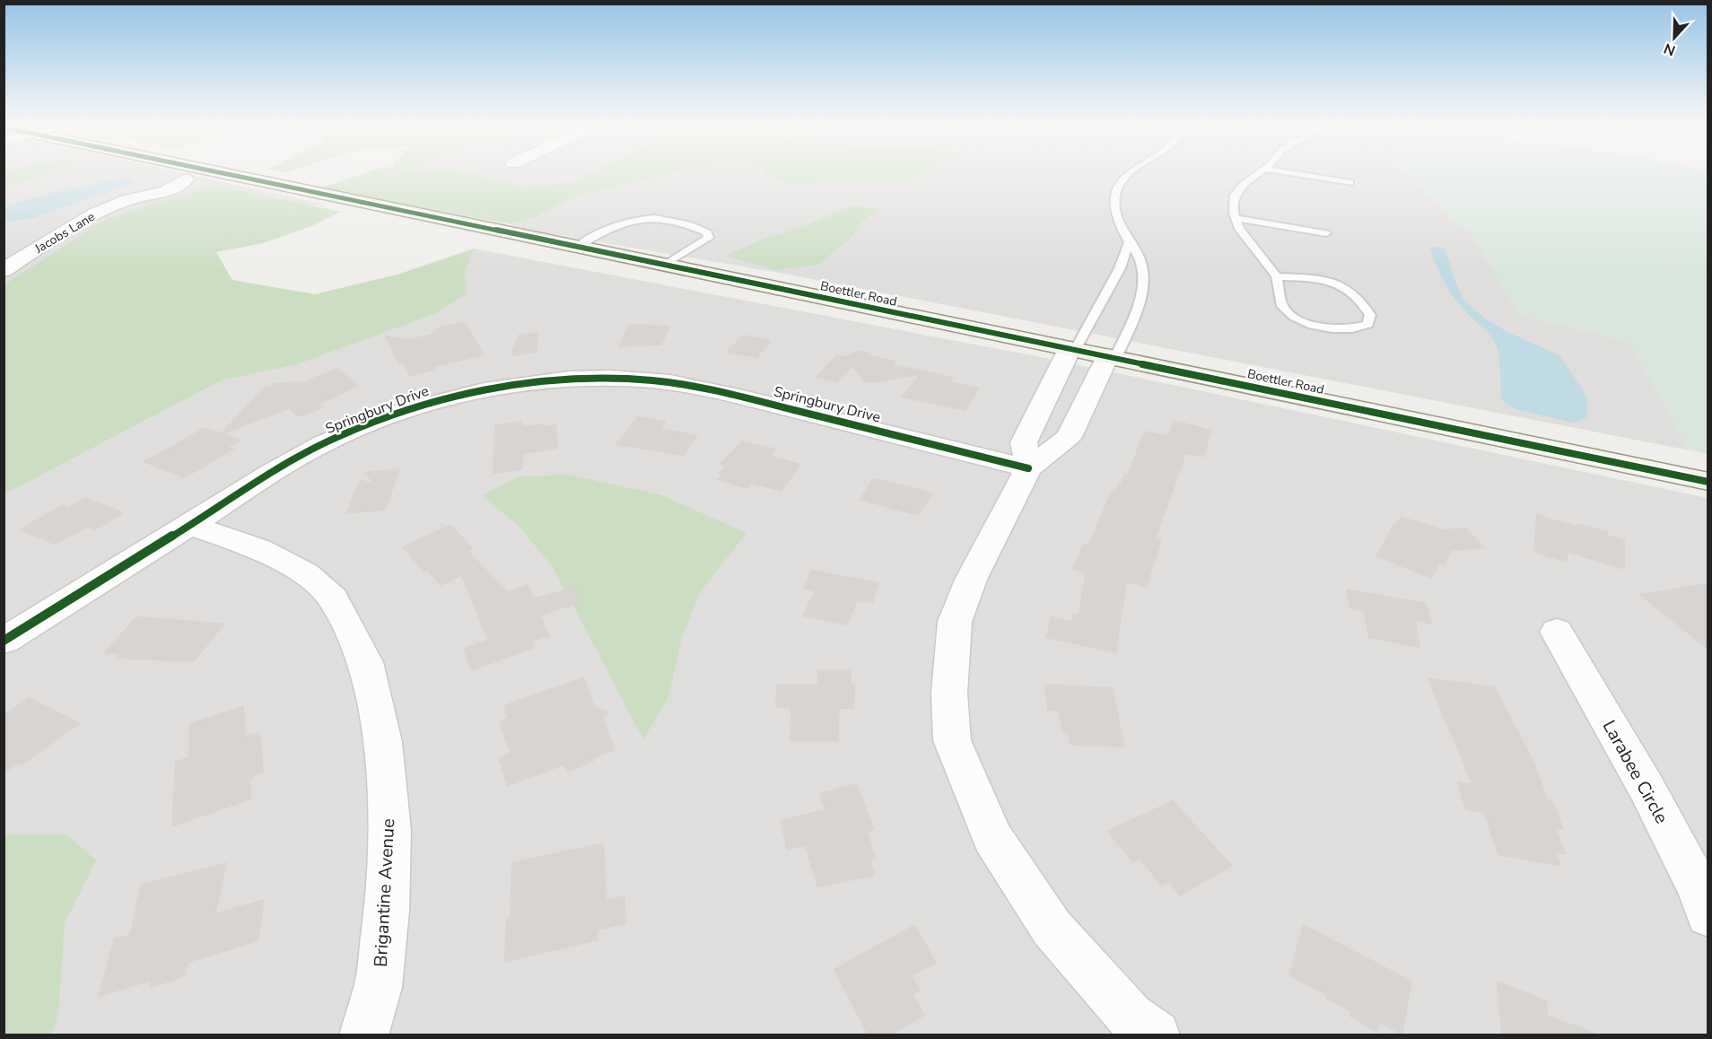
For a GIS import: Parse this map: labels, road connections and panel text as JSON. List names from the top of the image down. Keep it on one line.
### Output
{"streets":{"street":["Jacobs Lane","Boettler Road","Springbury Drive","Larabee Circle","Brigantine Avenue"]},"crossings":[["Springbury Drive","Brigantine Avenue"]],"north":"bottom"}
